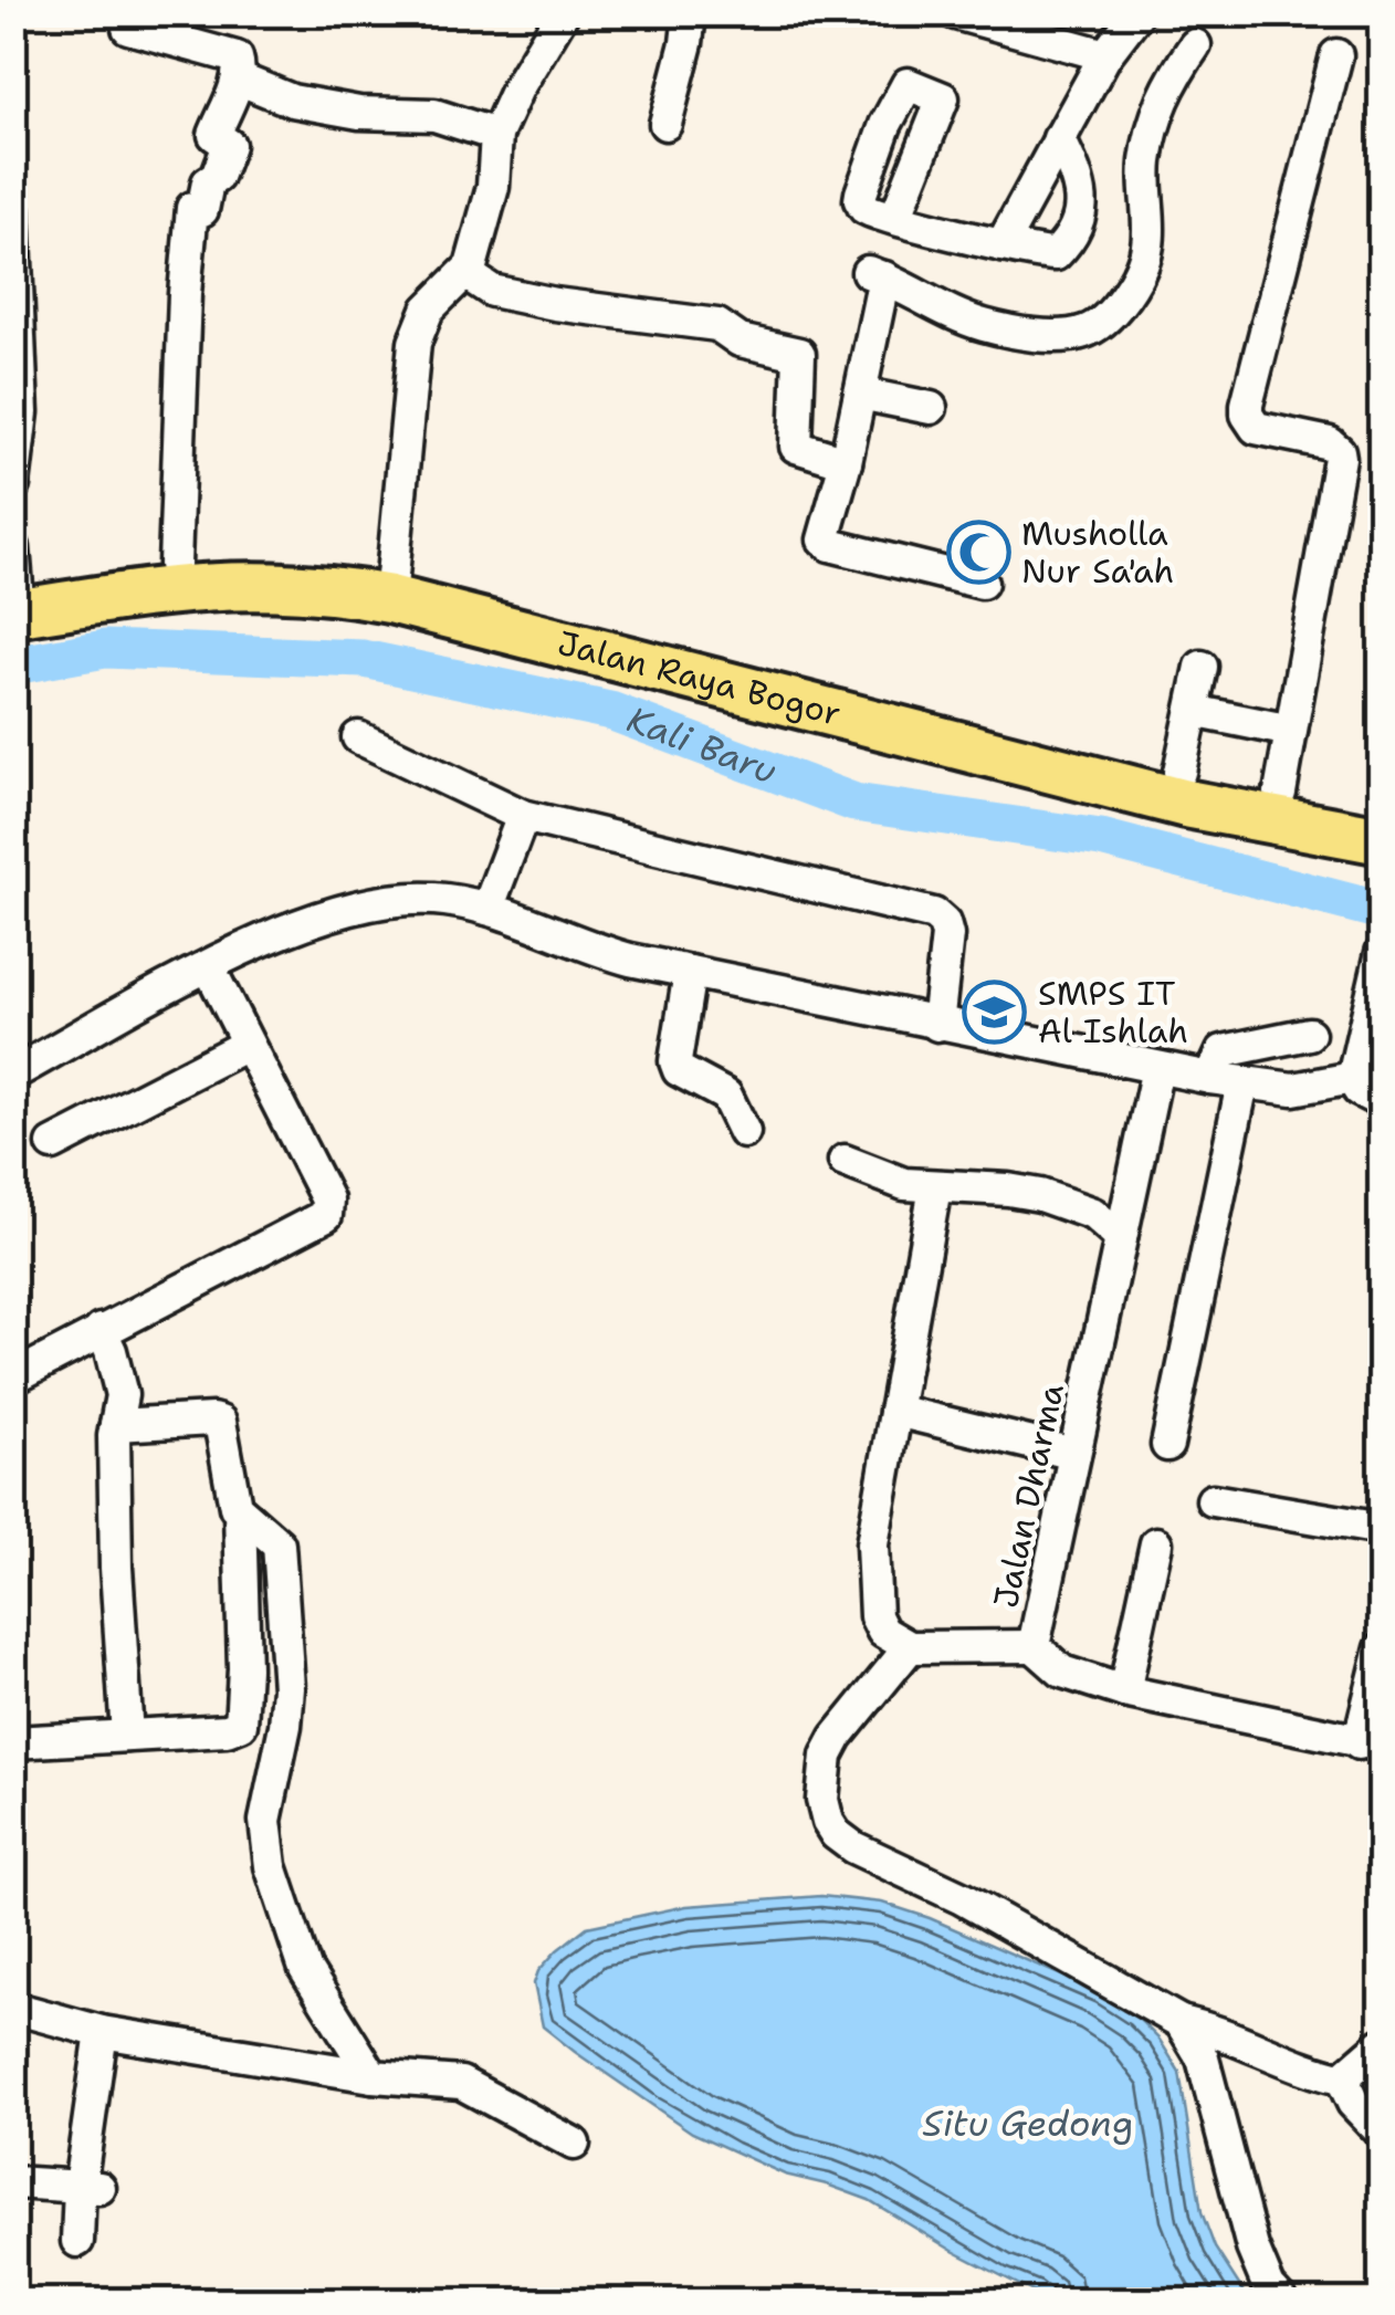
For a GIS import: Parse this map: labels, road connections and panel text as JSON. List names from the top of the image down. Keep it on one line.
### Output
{"streets":{"highway":["Jalan Raya Bogor"],"street":["Jalan Dharma"]},"water":["Kali Baru","Situ Gedong"],"places":{"mosque":["Musholla Nur Sa'ah"],"school or university":["SMPS IT Al Ishlah"]}}
